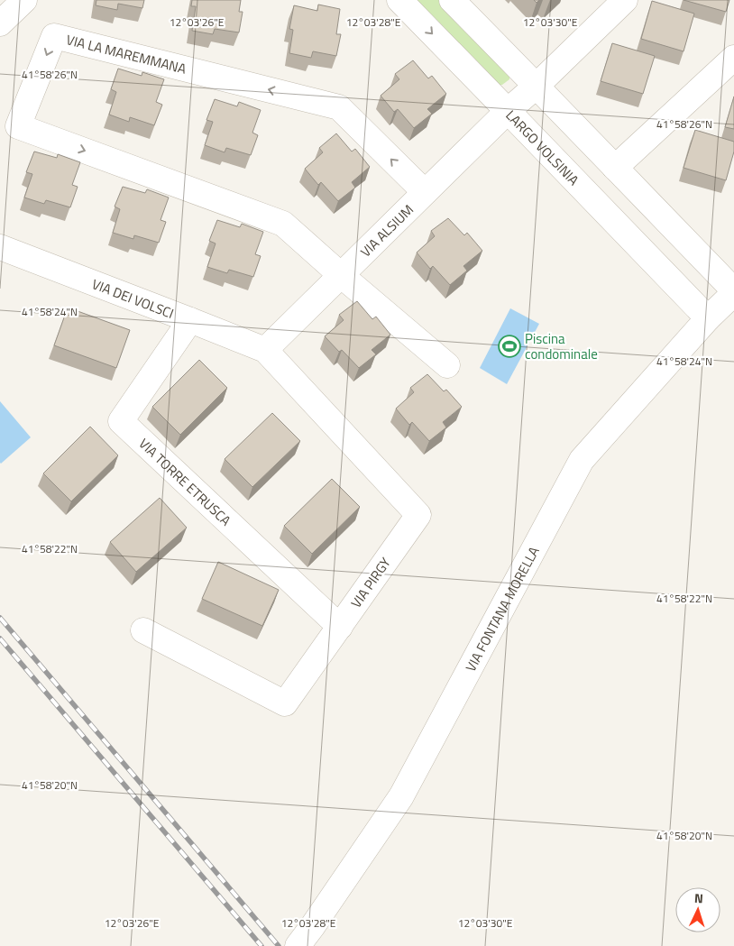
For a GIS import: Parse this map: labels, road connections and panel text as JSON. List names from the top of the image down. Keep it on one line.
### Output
{"streets":{"street":["VIA LA MAREMMANA","LARGO VOLSINIA","VIA ALSIUM","VIA DEI VOLSCI","VIA TORRE ETRUSCA","VIA PIRGY","VIA FONTANA MORELLA"]},"crossings":[["VIA LA MAREMMANA","VIA ALSIUM"],["LARGO VOLSINIA","VIA ALSIUM"],["LARGO VOLSINIA","VIA FONTANA MORELLA"],["VIA ALSIUM","VIA DEI VOLSCI"],["VIA ALSIUM","VIA PIRGY"],["VIA DEI VOLSCI","VIA TORRE ETRUSCA"],["VIA DEI VOLSCI","VIA PIRGY"],["VIA TORRE ETRUSCA","VIA PIRGY"]],"places":{"sports":["Piscina condominale"]},"north":"top","coordinates":["12°03'26\"E","12°03'28\"E","12°03'30\"E","41°58'26\"N","41°58'24\"N","41°58'22\"N","41°58'20\"N"]}
